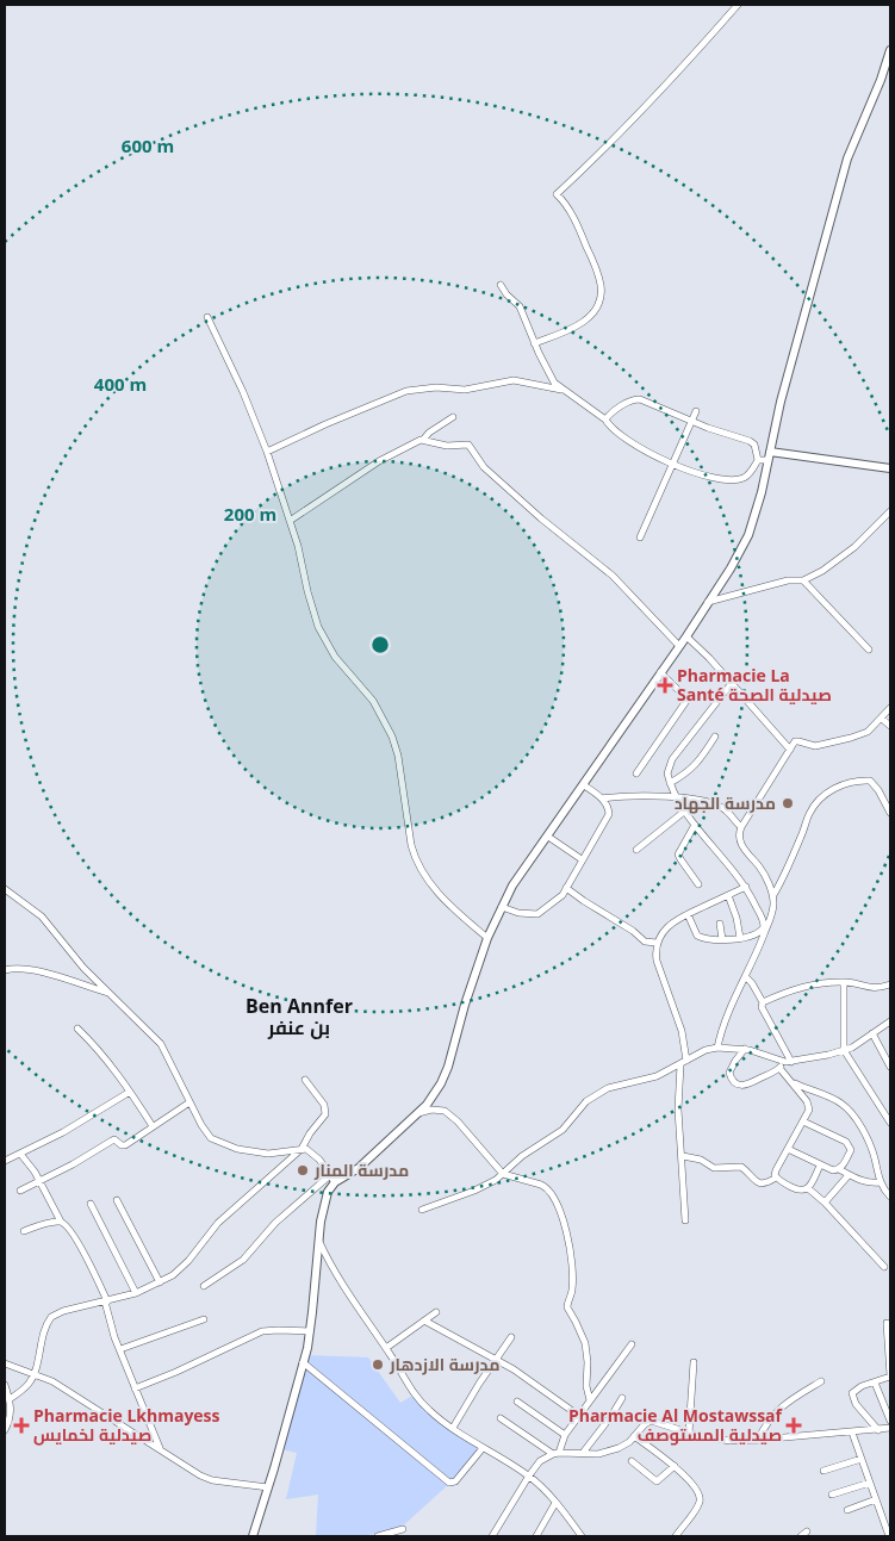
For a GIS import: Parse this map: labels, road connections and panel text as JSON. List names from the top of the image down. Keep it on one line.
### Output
{"districts":["Ben Annfer بن عنفر"],"places":{"health":["Pharmacie La Santé صيدلية الصحة","Pharmacie Lkhmayess صيدلية لخمايس","Pharmacie Al Mostawssaf صيدلية المستوصف"],"other":["مدرسة الجهاد","مدرسة المنار","مدرسة الازدهار"]},"rings":["600 m","400 m","200 m"]}
